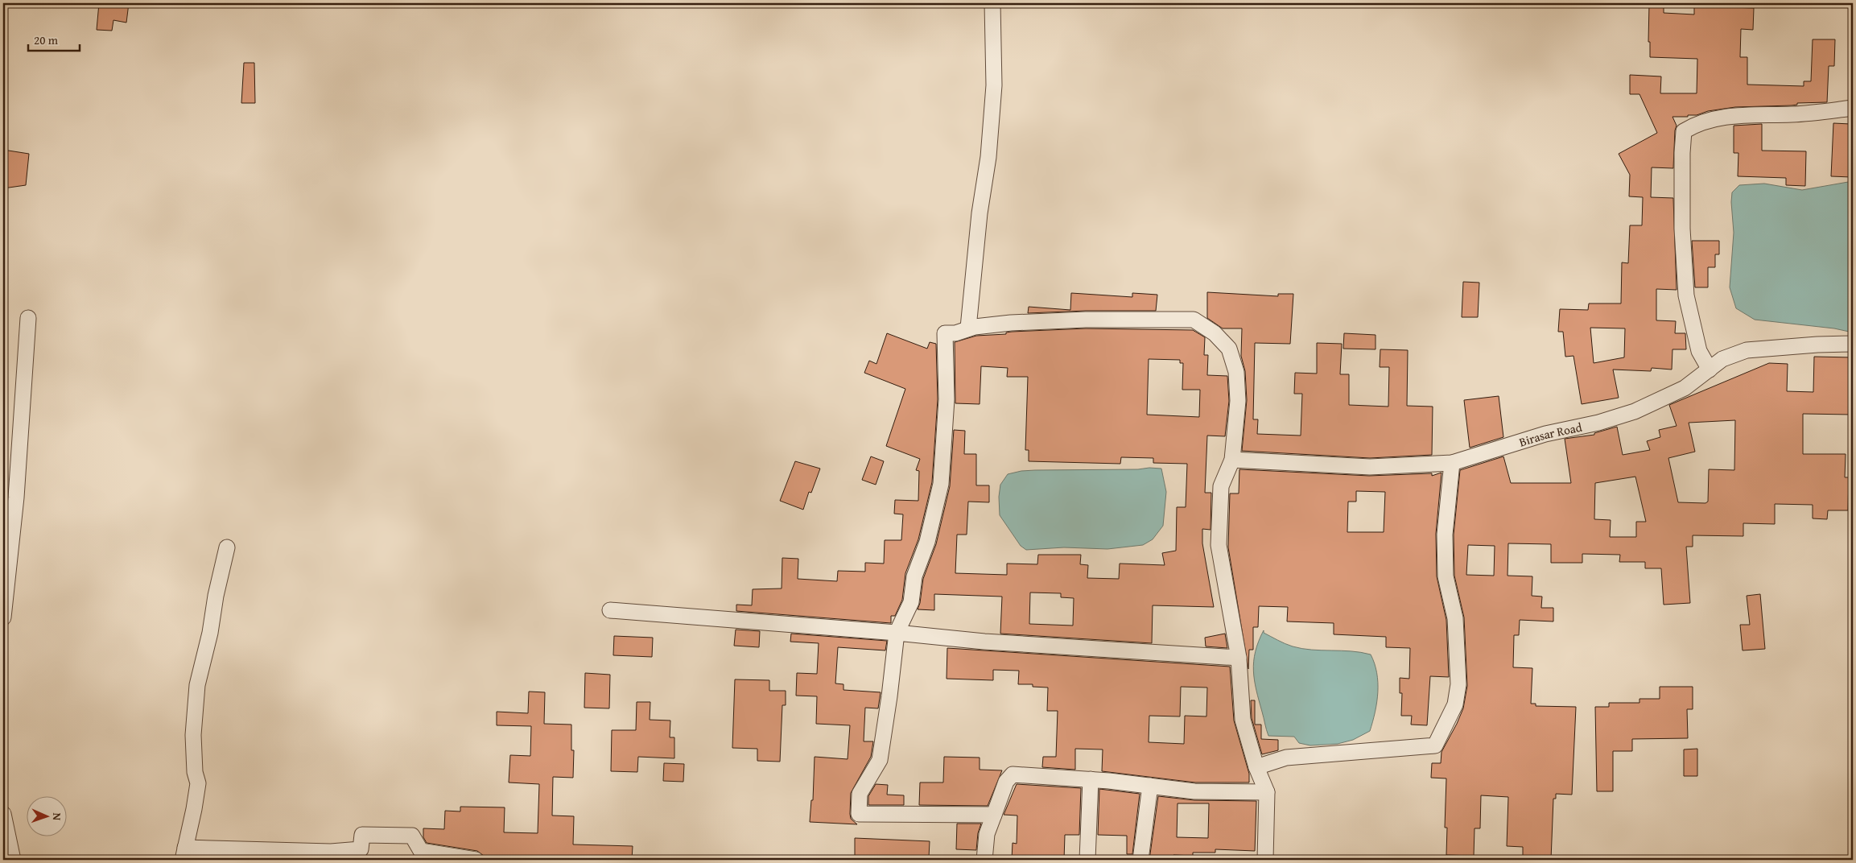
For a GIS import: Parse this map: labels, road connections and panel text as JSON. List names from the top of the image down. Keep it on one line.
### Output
{"streets":{"street":["Birasar Road"]},"scale_bar":"20 m","north":"right"}
